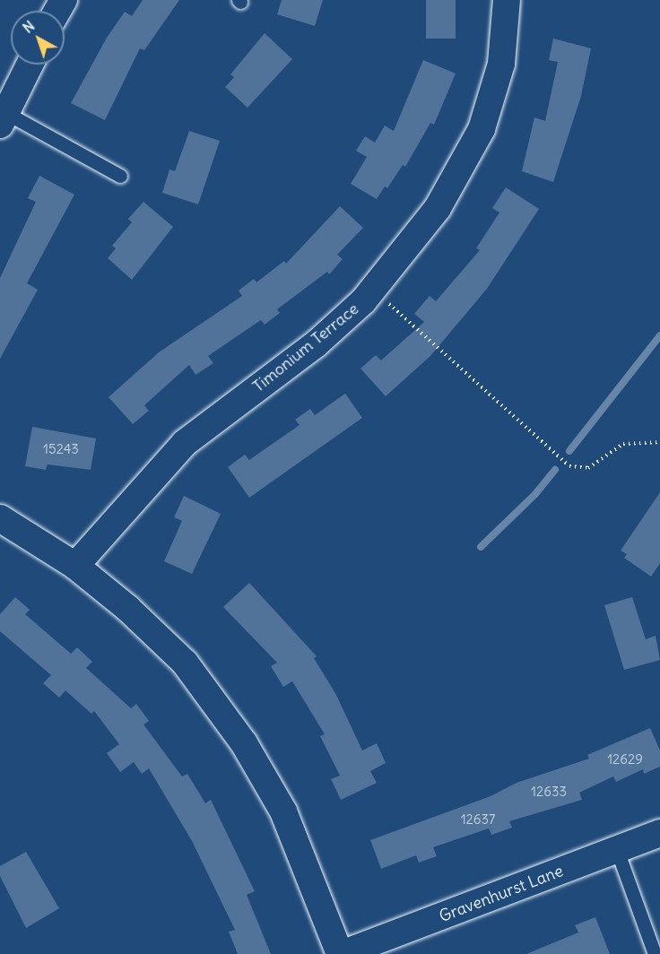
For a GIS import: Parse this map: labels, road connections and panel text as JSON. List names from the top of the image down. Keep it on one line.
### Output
{"streets":{"street":["Timonium Terrace","Gravenhurst Lane"]},"house_numbers":["15243","12629","12633","12637"],"north":"top left"}
